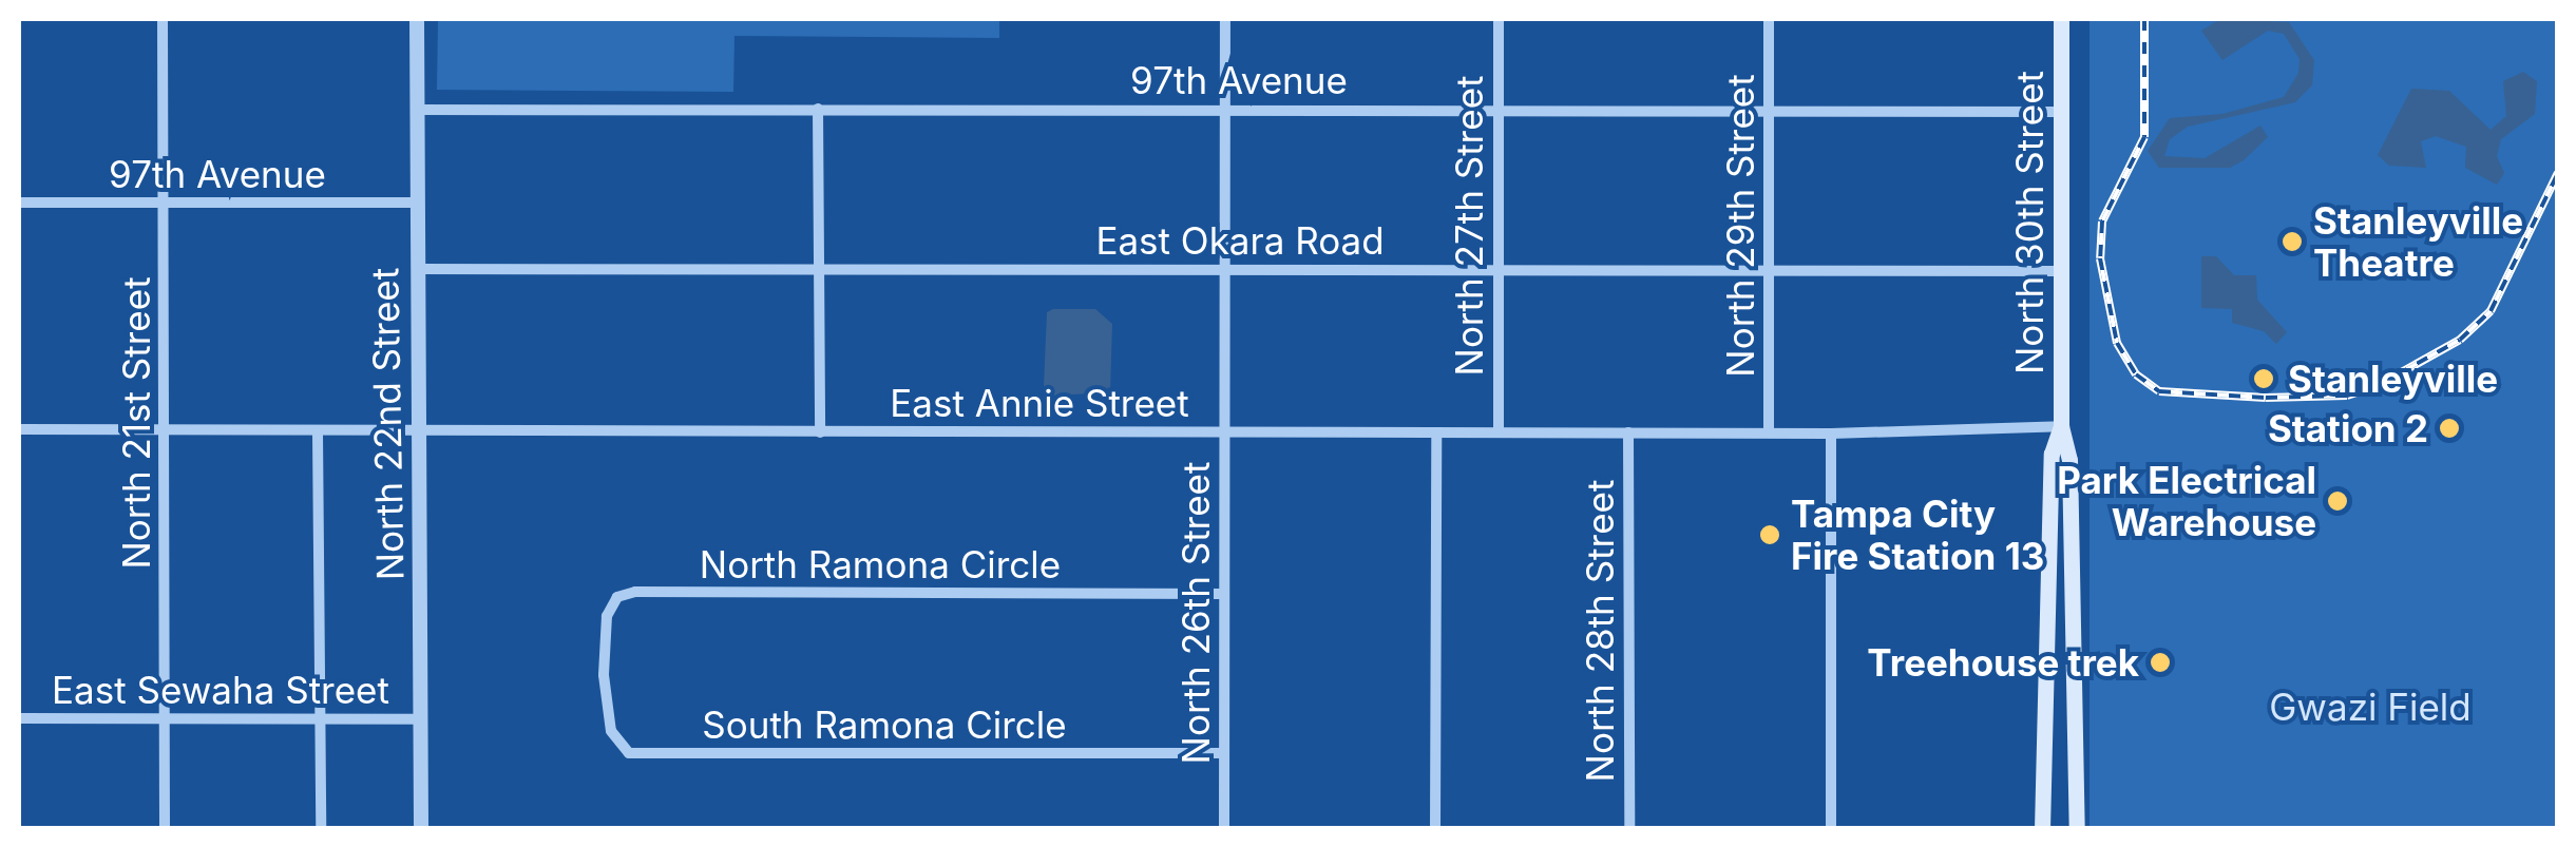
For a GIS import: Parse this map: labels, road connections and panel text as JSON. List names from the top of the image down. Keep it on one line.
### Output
{"streets":{"main road":["North 30th Street"],"street":["97th Avenue","North 27th Street","North 29th Street","East Okara Road","East Annie Street","North 21st Street","North 22nd Street","North Ramona Circle","North 26th Street","North 28th Street","East Sewaha Street","South Ramona Circle"]},"crossings":[["97th Avenue","North 30th Street"],["97th Avenue","North 27th Street"],["97th Avenue","North 29th Street"],["97th Avenue","North 21st Street"],["97th Avenue","North 22nd Street"],["97th Avenue","North 26th Street"],["North 30th Street","East Okara Road"],["North 30th Street","East Annie Street"],["North 27th Street","East Okara Road"],["North 27th Street","East Annie Street"],["North 29th Street","East Okara Road"],["North 29th Street","East Annie Street"],["East Okara Road","North 22nd Street"],["East Okara Road","North 26th Street"],["East Annie Street","North 21st Street"],["East Annie Street","North 22nd Street"],["East Annie Street","North 26th Street"],["East Annie Street","North 28th Street"],["North 21st Street","East Sewaha Street"],["North 22nd Street","East Sewaha Street"],["North Ramona Circle","North 26th Street"],["North Ramona Circle","South Ramona Circle"],["North 26th Street","South Ramona Circle"]],"parks":["Gwazi Field"],"places":["Stanleyville Theatre","Stanleyville","Station 2","Park Electrical Warehouse","Tampa City Fire Station 13","Treehouse trek"]}
